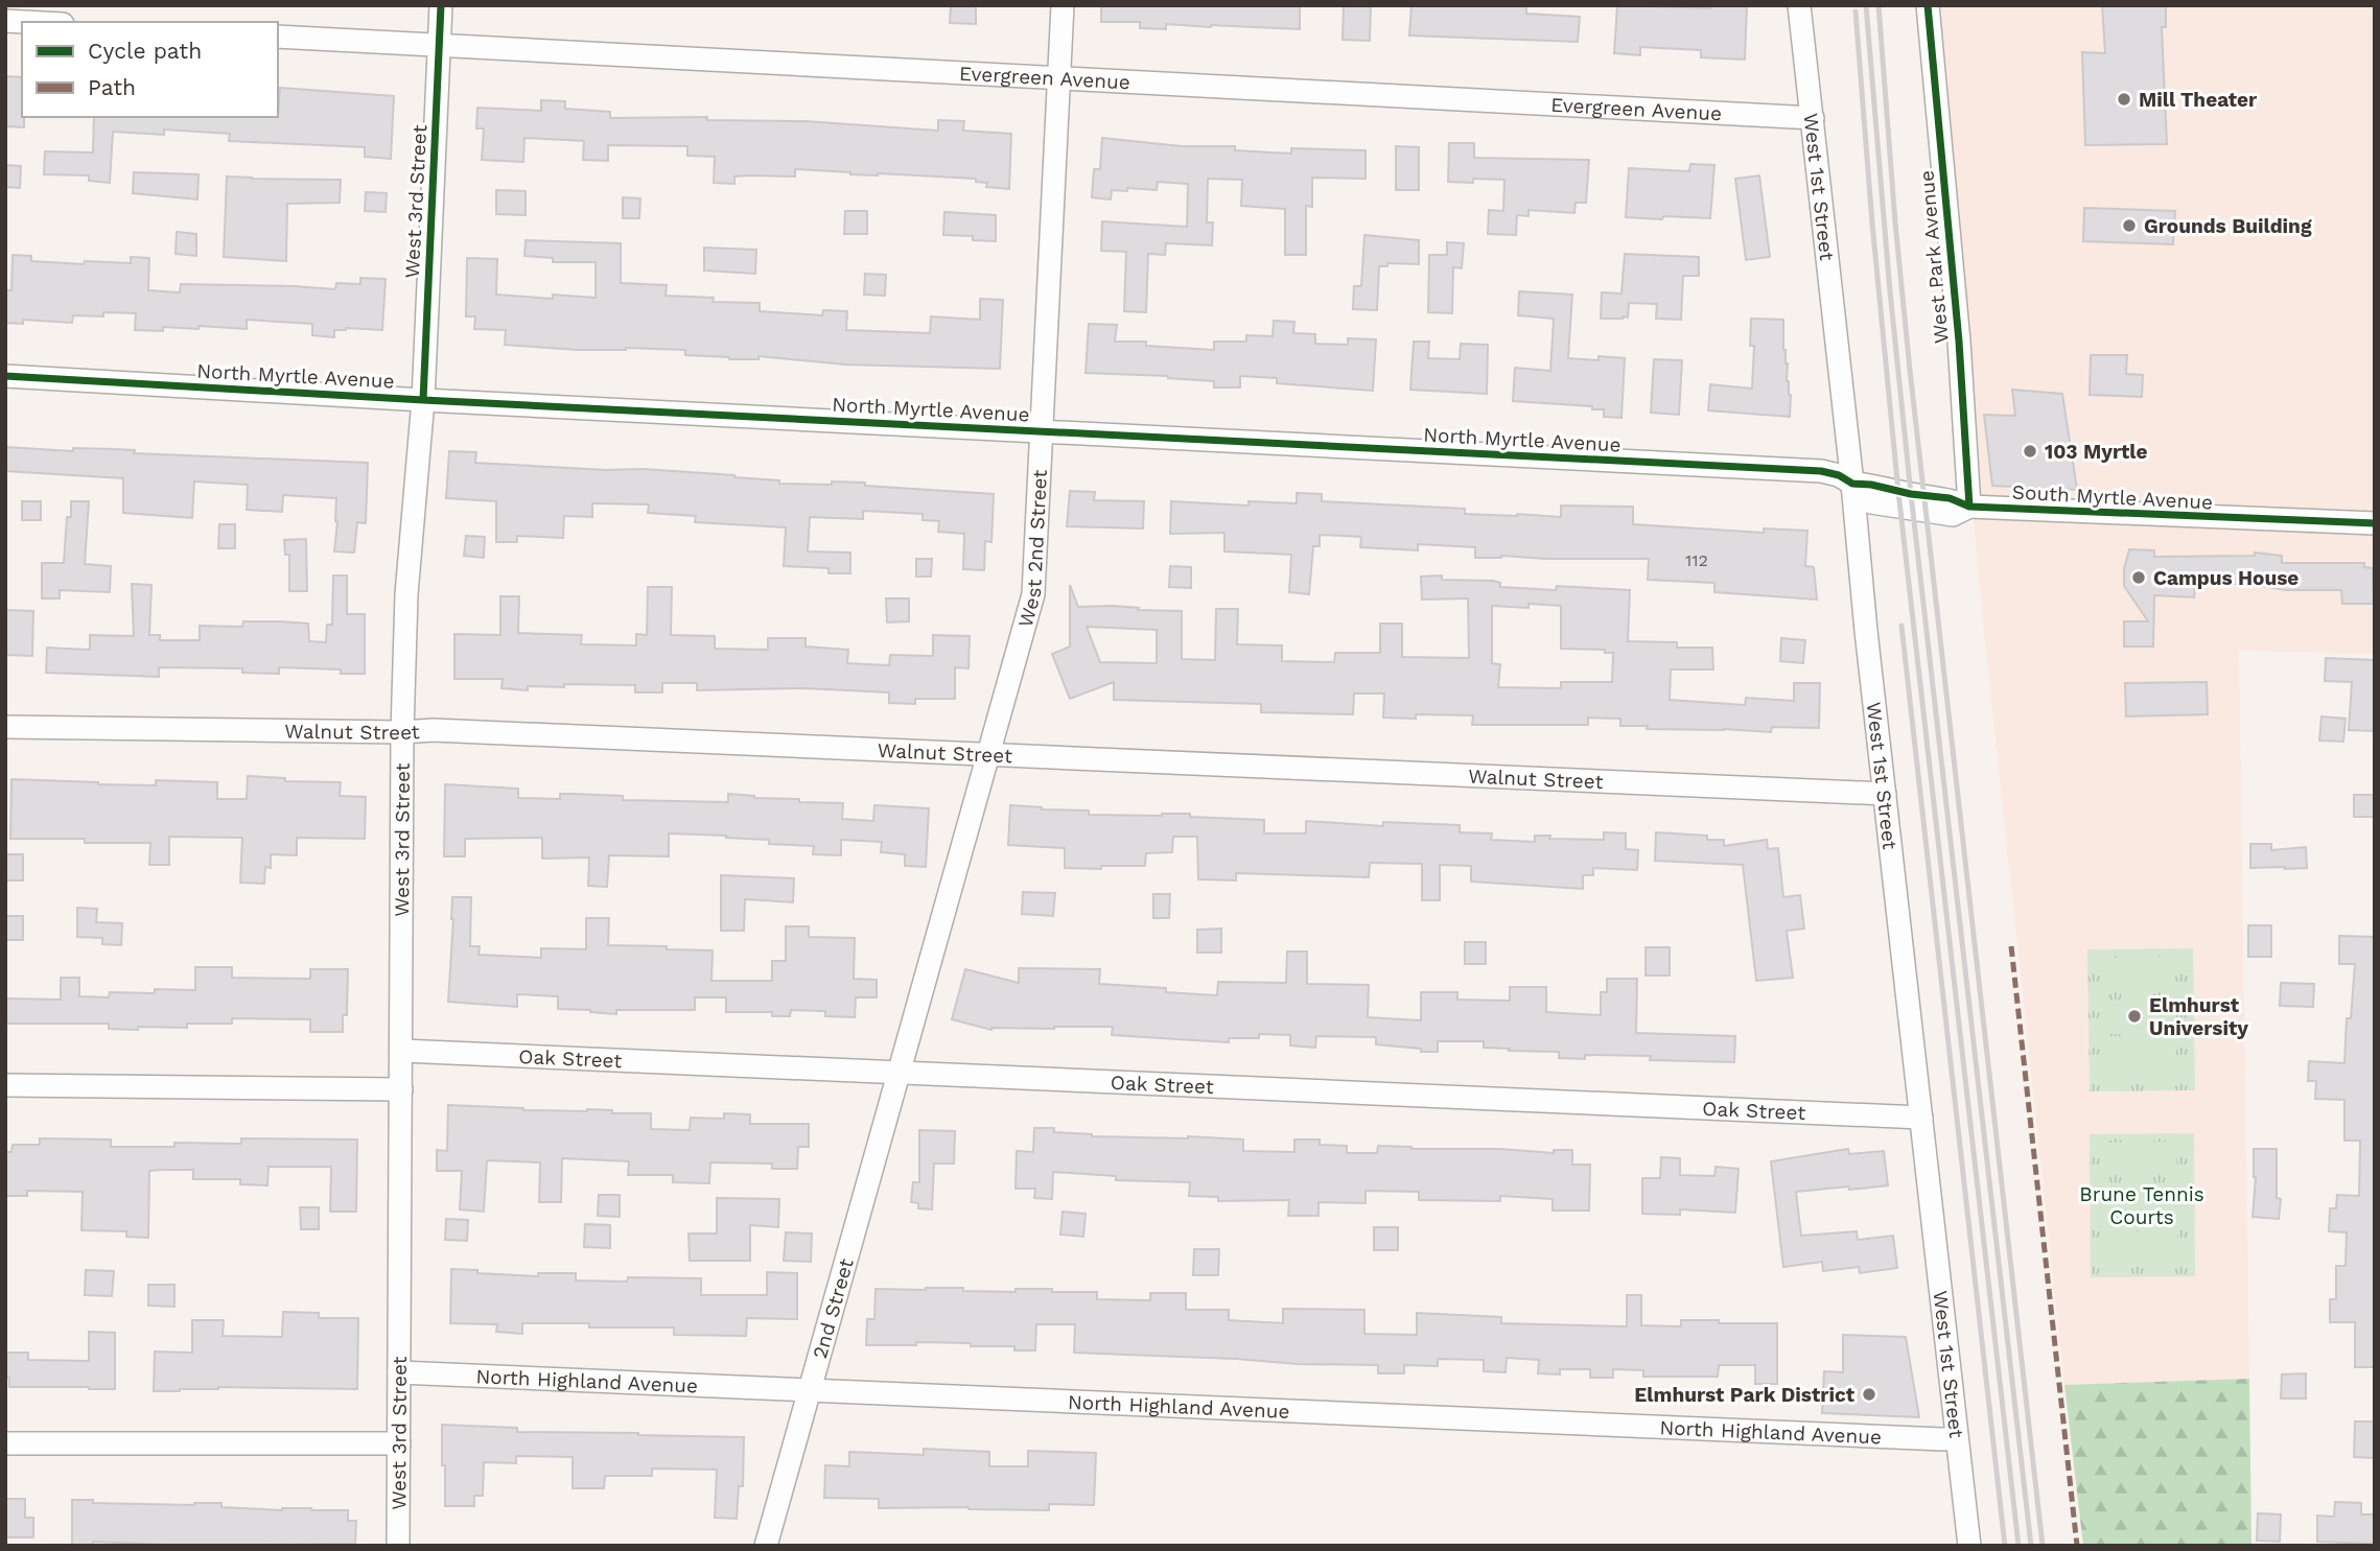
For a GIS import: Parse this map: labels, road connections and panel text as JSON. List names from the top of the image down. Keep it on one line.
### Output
{"streets":{"street":["Evergreen Avenue","West 1st Street","West 3rd Street","West Park Avenue","North Myrtle Avenue","South Myrtle Avenue","West 2nd Street","Walnut Street","Oak Street","2nd Street","North Highland Avenue"]},"crossings":[["Evergreen Avenue","West 1st Street"],["Evergreen Avenue","West 3rd Street"],["Evergreen Avenue","West 2nd Street"],["West 1st Street","North Myrtle Avenue"],["West 1st Street","South Myrtle Avenue"],["West 1st Street","Walnut Street"],["West 1st Street","Oak Street"],["West 1st Street","North Highland Avenue"],["West 3rd Street","North Myrtle Avenue"],["West 3rd Street","Walnut Street"],["West 3rd Street","Oak Street"],["West 3rd Street","North Highland Avenue"],["West Park Avenue","South Myrtle Avenue"],["North Myrtle Avenue","South Myrtle Avenue"],["North Myrtle Avenue","West 2nd Street"],["West 2nd Street","Walnut Street"],["West 2nd Street","Oak Street"],["West 2nd Street","2nd Street"],["Oak Street","2nd Street"],["2nd Street","North Highland Avenue"]],"parks":["Brune Tennis Courts"],"places":["Mill Theater","Grounds Building","103 Myrtle","Campus House","Elmhurst University","Elmhurst Park District"],"house_numbers":["112"],"legend":["Cycle path","Path"]}
